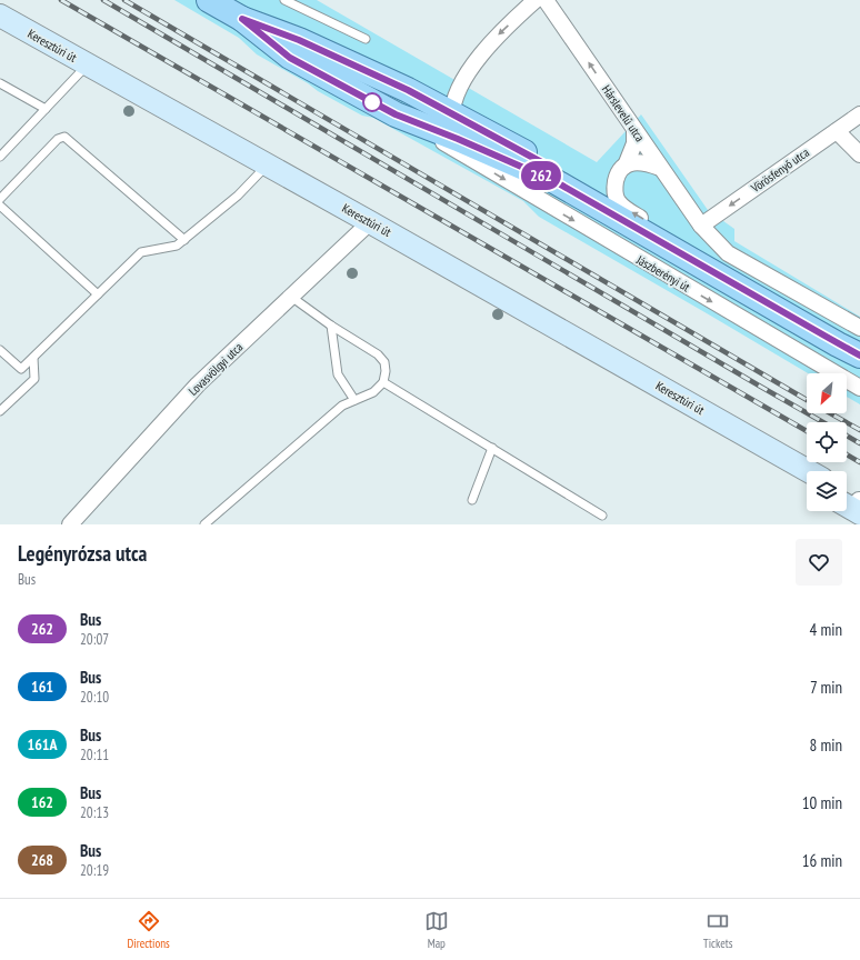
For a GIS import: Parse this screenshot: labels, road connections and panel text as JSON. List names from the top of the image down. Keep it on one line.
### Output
{"streets":{"main road":["Keresztúri út","Jászberényi út"],"street":["Hárslevelű utca","Vörösfenyő utca","Lovasvölgyi utca"]},"crossings":[["Keresztúri út","Lovasvölgyi utca"],["Hárslevelű utca","Vörösfenyő utca"],["Hárslevelű utca","Jászberényi út"]],"one_way":["Hárslevelű utca","Vörösfenyő utca"],"lines":["bus line 262"],"north":"bottom left","page":{"on_map":"262","heading":["Legényrózsa utca","Bus"],"list":[{"mark":"262","name":"Bus","note":"20:07","value":"4 min"},{"mark":"161","name":"Bus","note":"20:10","value":"7 min"},{"mark":"161A","name":"Bus","note":"20:11","value":"8 min"},{"mark":"162","name":"Bus","note":"20:13","value":"10 min"},{"mark":"268","name":"Bus","note":"20:19","value":"16 min"}],"tabs":["Directions","Map","Tickets"]}}
